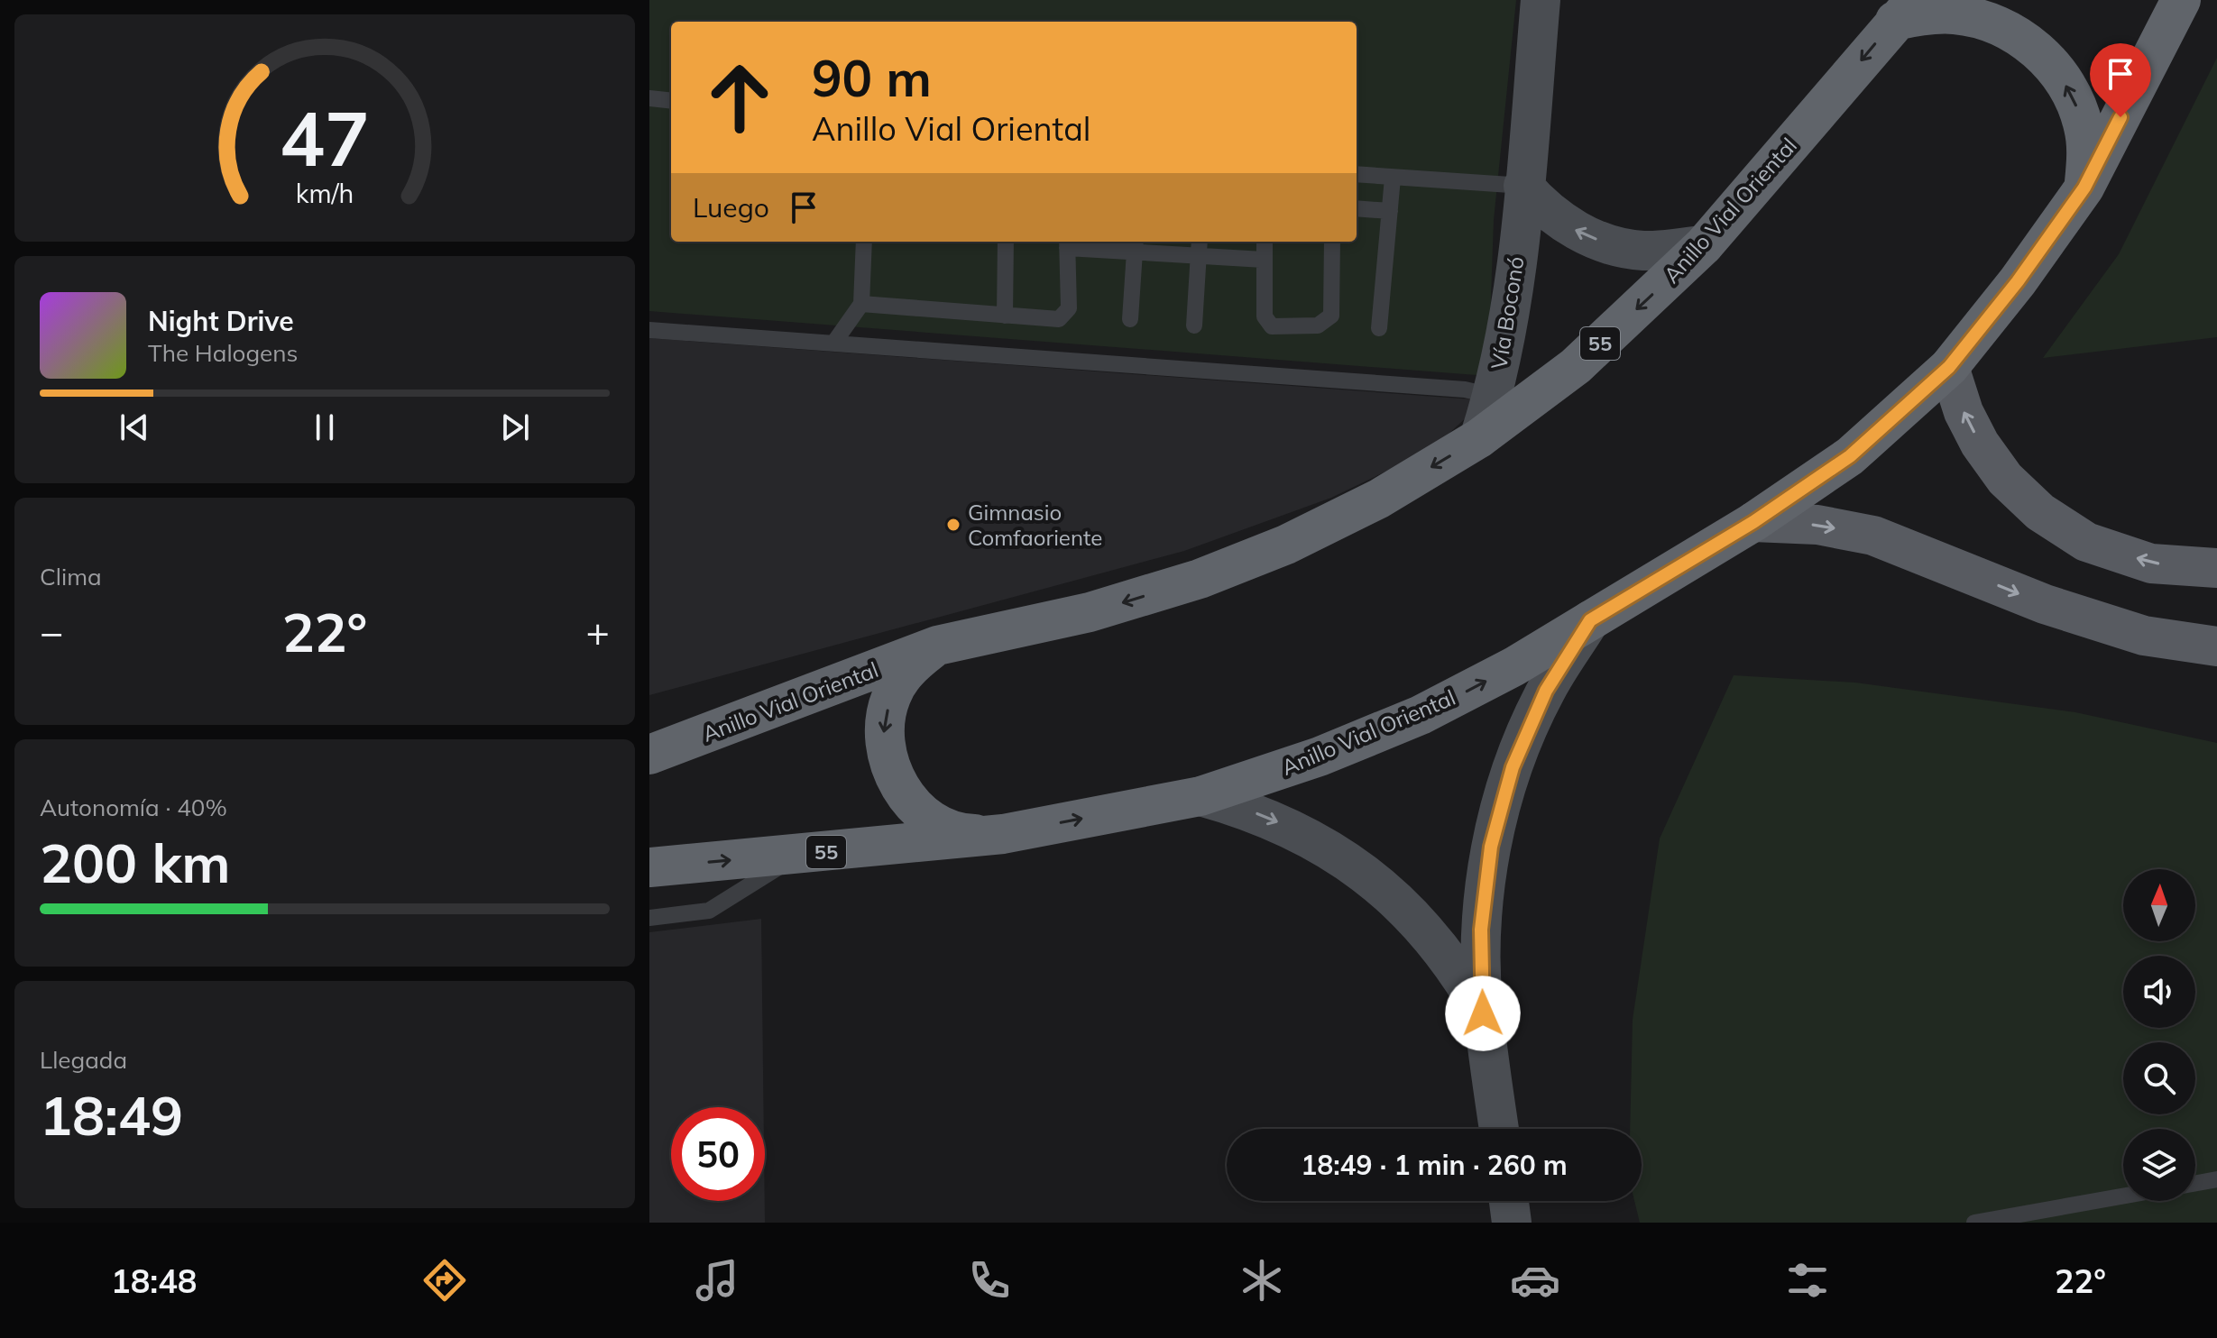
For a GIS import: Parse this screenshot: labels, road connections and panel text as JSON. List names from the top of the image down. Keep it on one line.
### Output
{"streets":{"highway":["Anillo Vial Oriental","55"],"main road":["Vía Boconó"]},"crossings":[["Anillo Vial Oriental","Vía Boconó"]],"places":["Gimnasio Comfaoriente"],"north":"top","page":{"turn":["90 m","Anillo Vial Oriental"],"then":"Luego","song":["Night Drive","The Halogens"],"tile":["Clima",["Autonomía · 40%","200 km"],["Llegada","18:49"]],"heat":["−","22°","+"],"limit":"50","trip":"18:49 · 1 min · 260 m","tabs":["18:48","22°"],"gauge":["47","km/h"]}}
